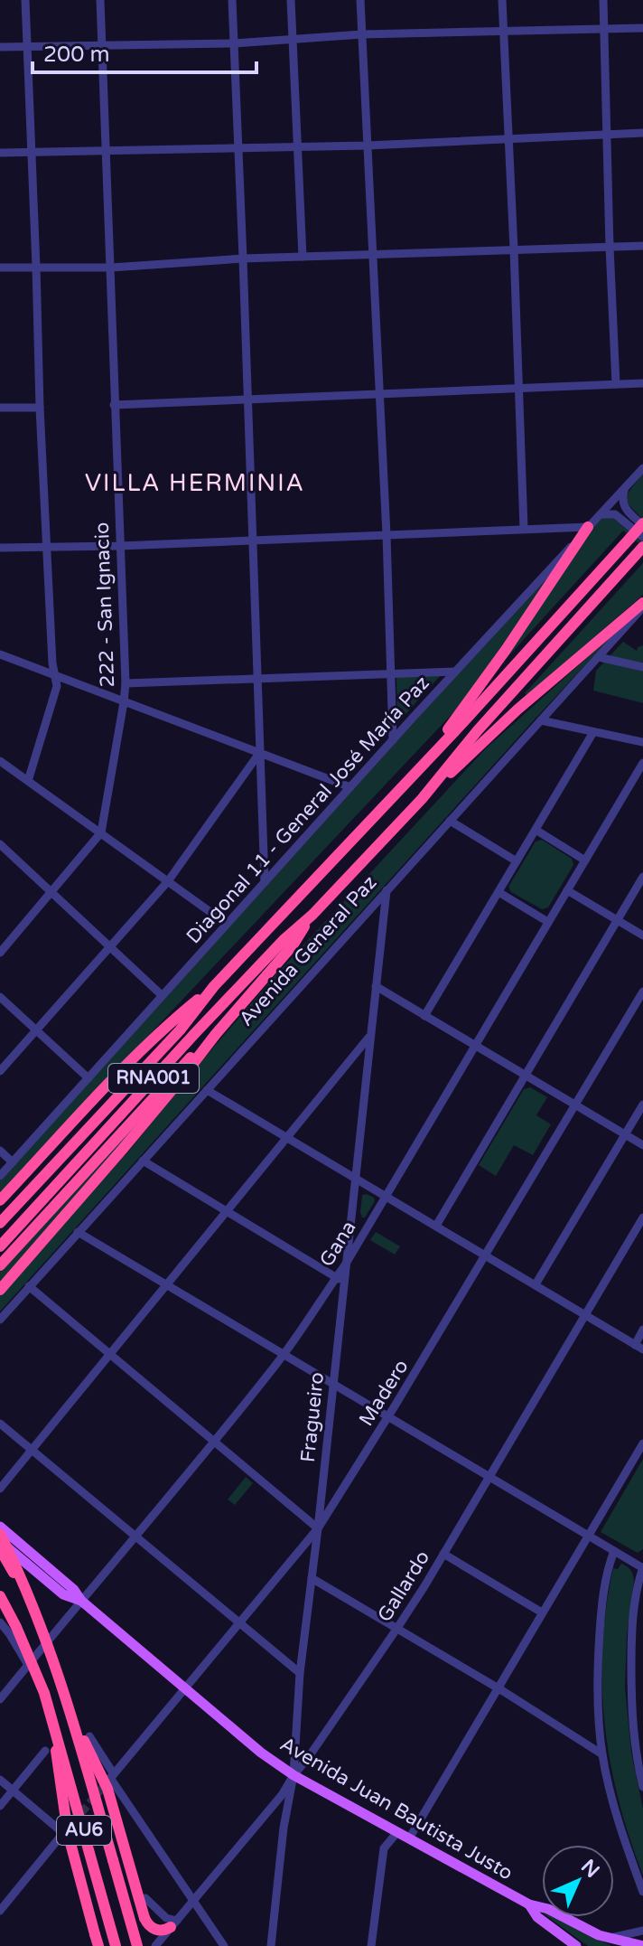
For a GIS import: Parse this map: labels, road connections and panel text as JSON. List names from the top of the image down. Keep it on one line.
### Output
{"streets":{"highway":["Avenida General Paz","RNA001","AU6"],"main road":["Avenida Juan Bautista Justo"],"street":["222 - San Ignacio","Diagonal 11 - General José María Paz","Gana","Madero","Fragueiro","Gallardo"]},"crossings":[["Avenida General Paz","Fragueiro"],["Gana","Fragueiro"],["Gana","Avenida Juan Bautista Justo"],["Madero","Fragueiro"],["Madero","Avenida Juan Bautista Justo"],["Fragueiro","Gallardo"],["Fragueiro","Avenida Juan Bautista Justo"],["Gallardo","Avenida Juan Bautista Justo"]],"districts":["VILLA HERMINIA"],"scale_bar":"200 m","north":"top right"}
